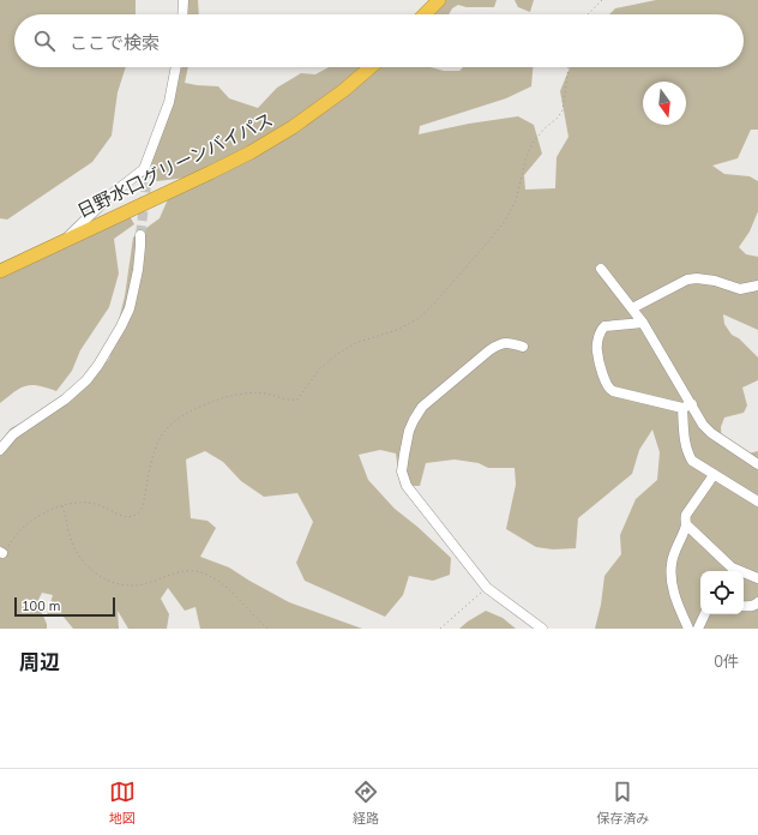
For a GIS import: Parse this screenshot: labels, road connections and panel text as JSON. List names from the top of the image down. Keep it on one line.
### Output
{"streets":{"highway":["日野水口グリーンバイパス"]},"scale_bar":"100 m","north":"bottom","page":{"search":"ここで検索","scale":"100 m","heading":["周辺","0件"],"nav":["地図","経路","保存済み"]}}
